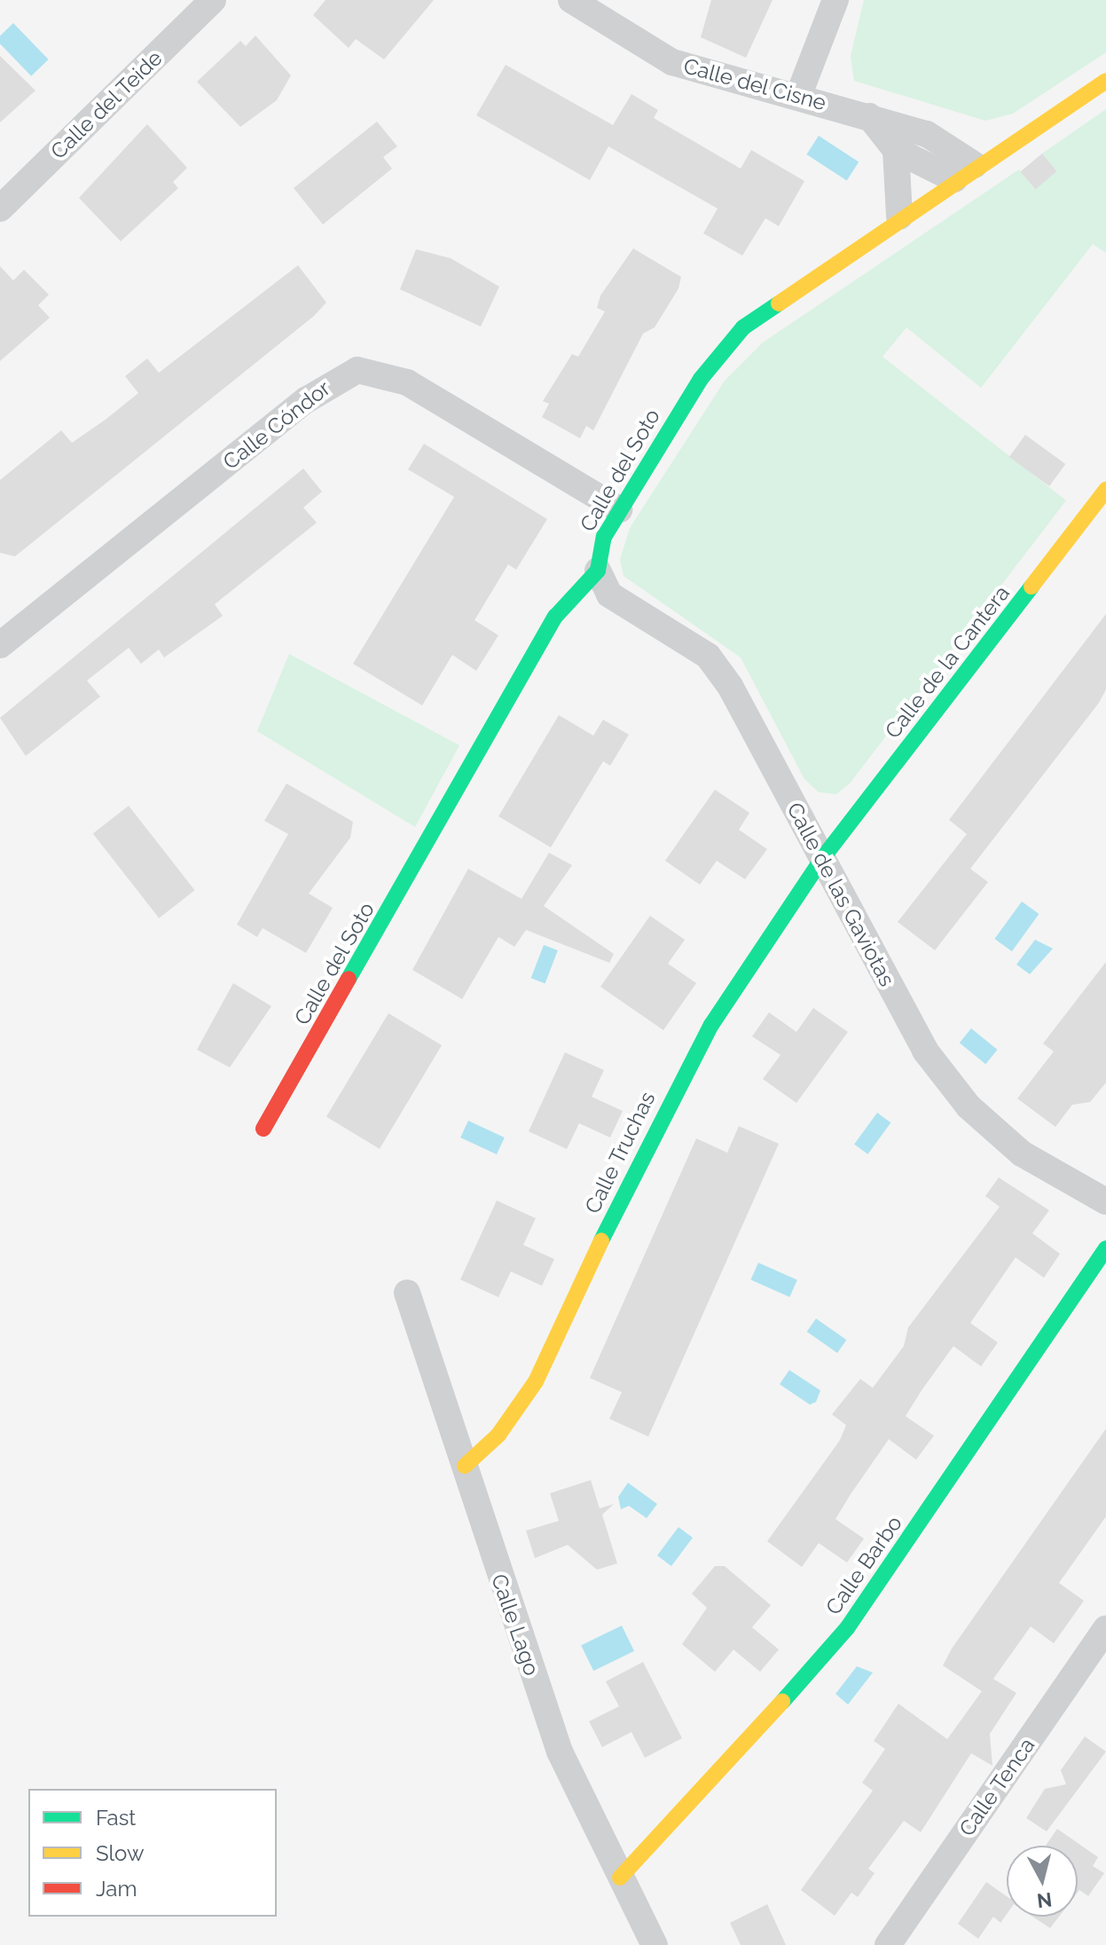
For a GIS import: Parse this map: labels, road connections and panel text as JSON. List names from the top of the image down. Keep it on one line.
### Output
{"streets":{"street":["Calle del Cisne","Calle del Teide","Calle Cóndor","Calle del Soto","Calle de la Cantera","Calle de las Gaviotas","Calle Truchas","Calle Barbo","Calle Lago","Calle Tenca"]},"crossings":[["Calle del Cisne","Calle del Soto"],["Calle Cóndor","Calle del Soto"],["Calle del Soto","Calle de las Gaviotas"],["Calle de la Cantera","Calle de las Gaviotas"],["Calle de la Cantera","Calle Truchas"],["Calle de las Gaviotas","Calle Truchas"],["Calle Truchas","Calle Lago"],["Calle Barbo","Calle Lago"]],"legend":["Fast","Slow","Jam"],"north":"bottom"}
